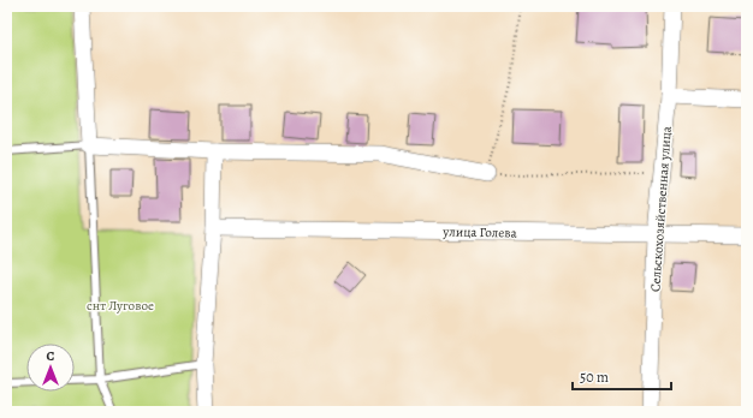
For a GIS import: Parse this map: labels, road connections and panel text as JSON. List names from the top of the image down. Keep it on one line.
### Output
{"streets":{"street":["Сельскохозяйственная улица","улица Голева"]},"crossings":[["Сельскохозяйственная улица","улица Голева"]],"parks":["снт Луговое"],"scale_bar":"50 m","north":"top"}
